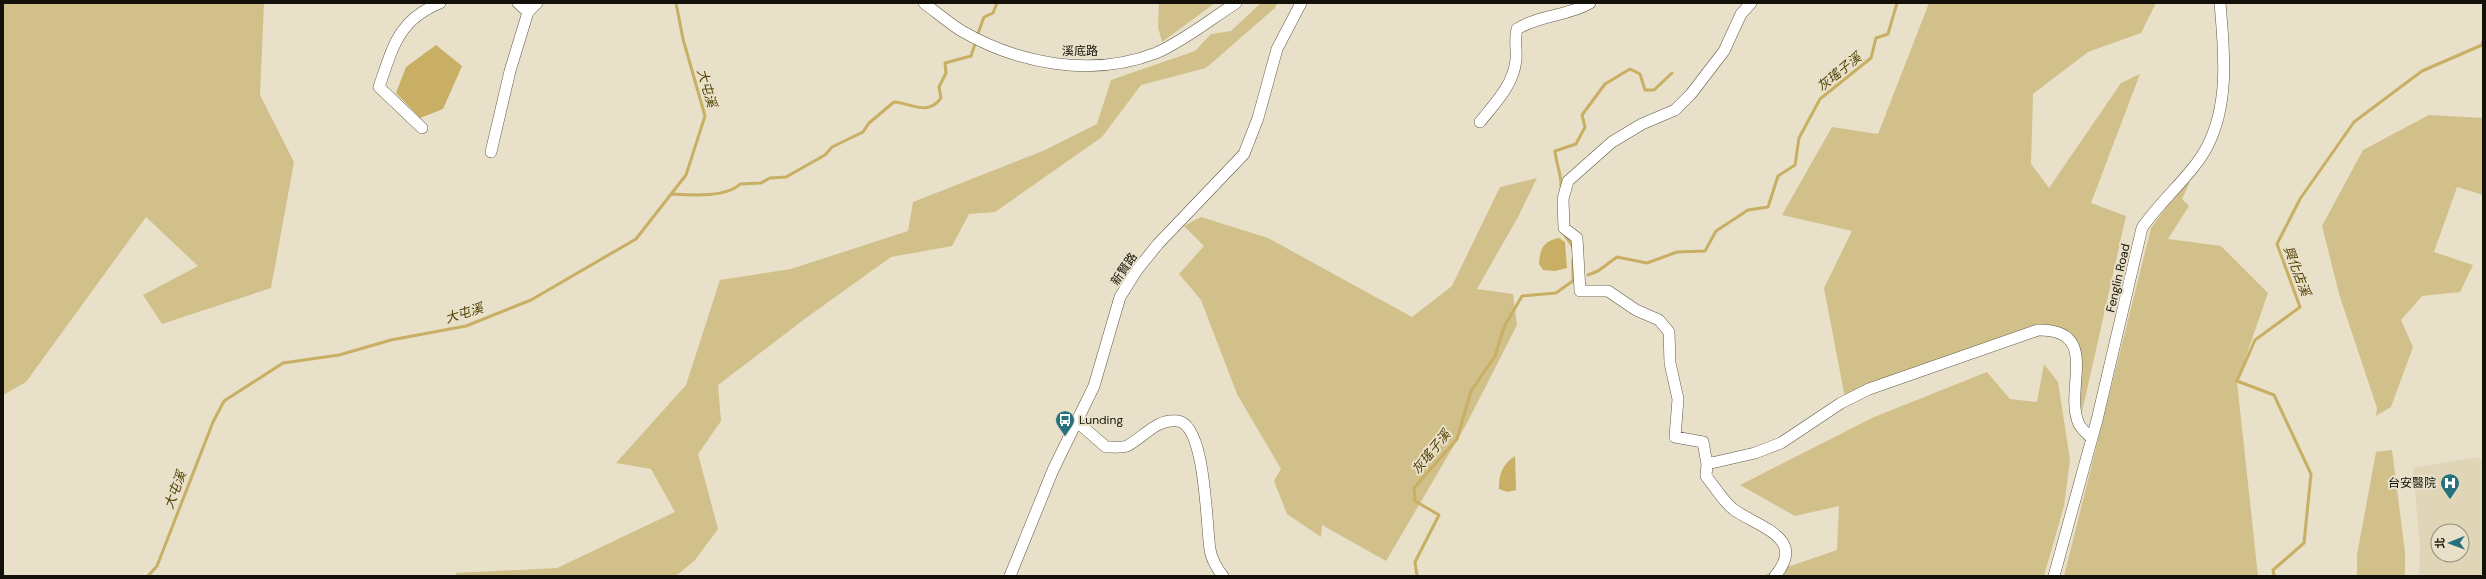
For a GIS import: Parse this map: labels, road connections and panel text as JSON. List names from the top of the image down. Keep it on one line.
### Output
{"streets":{"street":["溪底路","新賢路","Fenglin Road"]},"water":["灰瑤子溪","大屯溪","興化店溪"],"places":{"bus stop":["Lunding"],"hospital":["台安醫院"]},"north":"left"}
